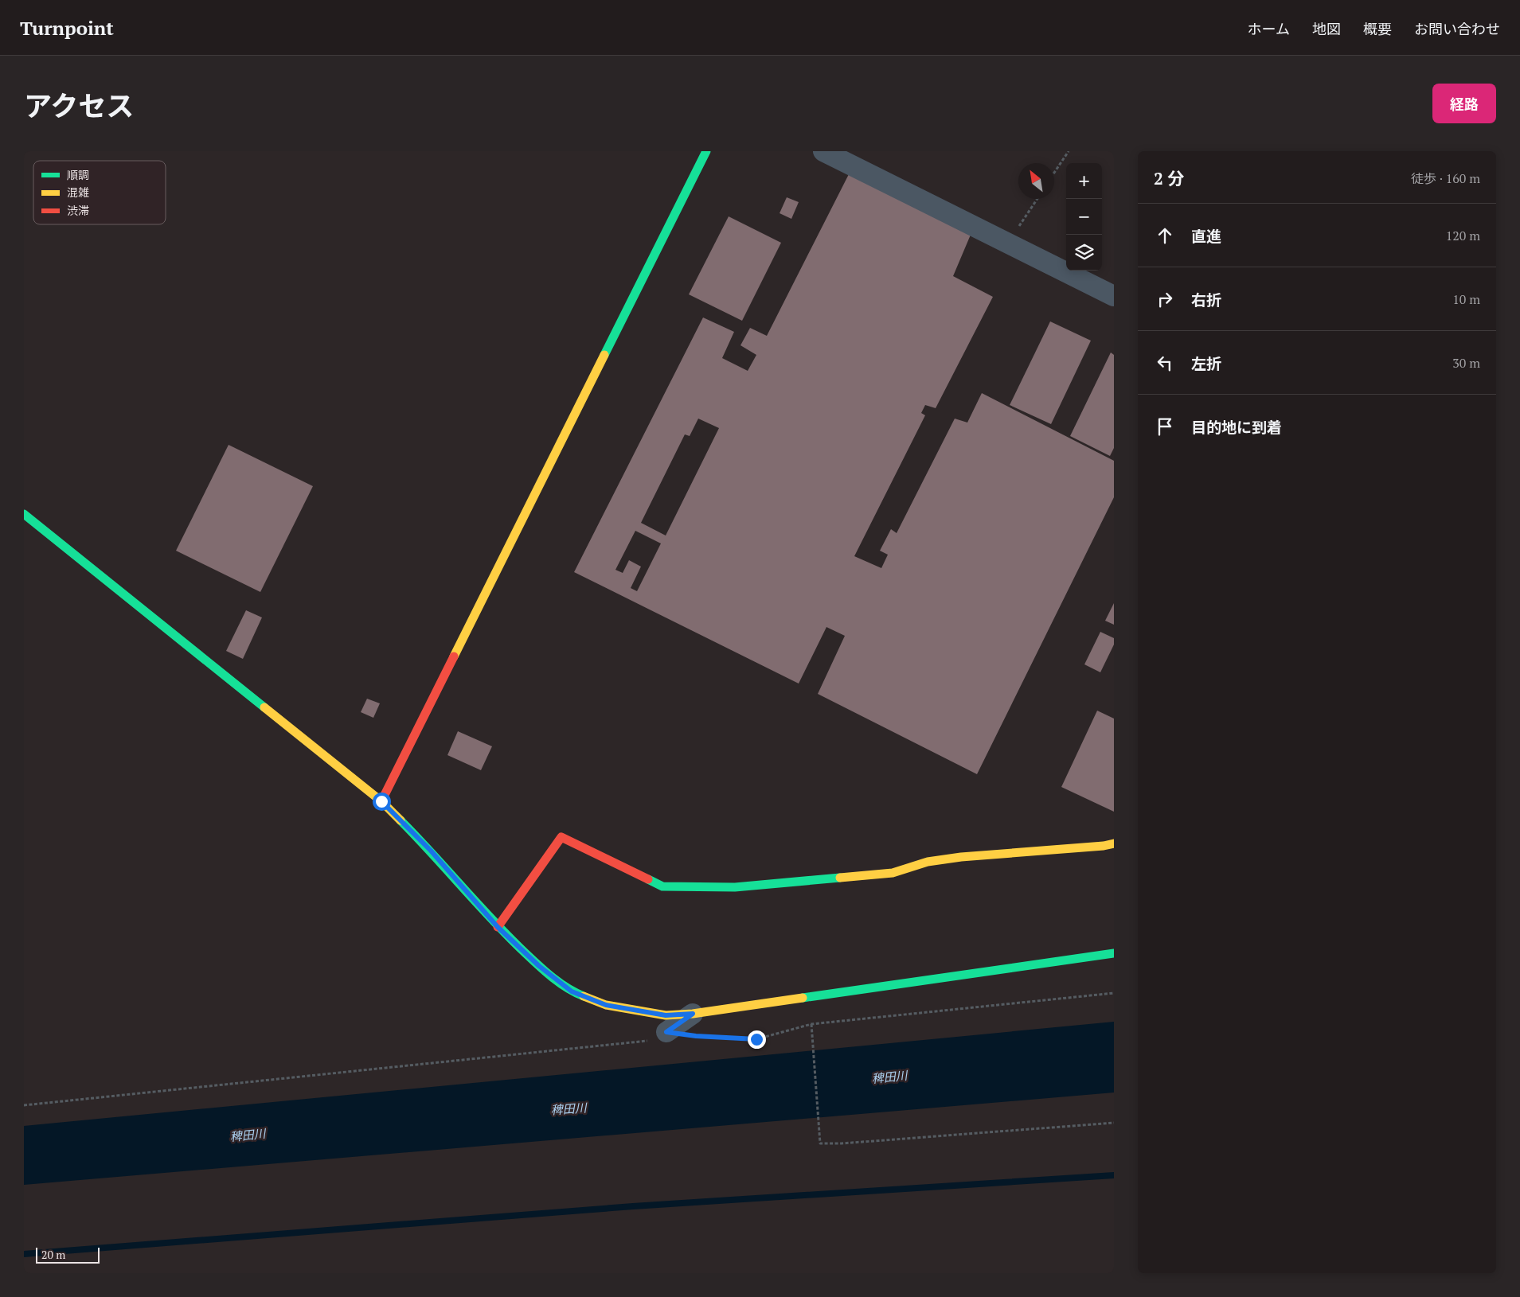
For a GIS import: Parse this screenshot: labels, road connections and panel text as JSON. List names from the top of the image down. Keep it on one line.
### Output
{"water":["稗田川"],"legend":["順調","混雑","渋滞"],"scale_bar":"20 m","north":"top left","page":{"header":"Turnpoint","nav":["ホーム","地図","概要","お問い合わせ"],"title":"アクセス","buttons":"経路","heading":["2 分","徒歩 · 160 m"],"map_buttons":["+","−"],"list":[["直進","120 m"],["右折","10 m"],["左折","30 m"],"目的地に到着"],"scale":"20 m"}}
